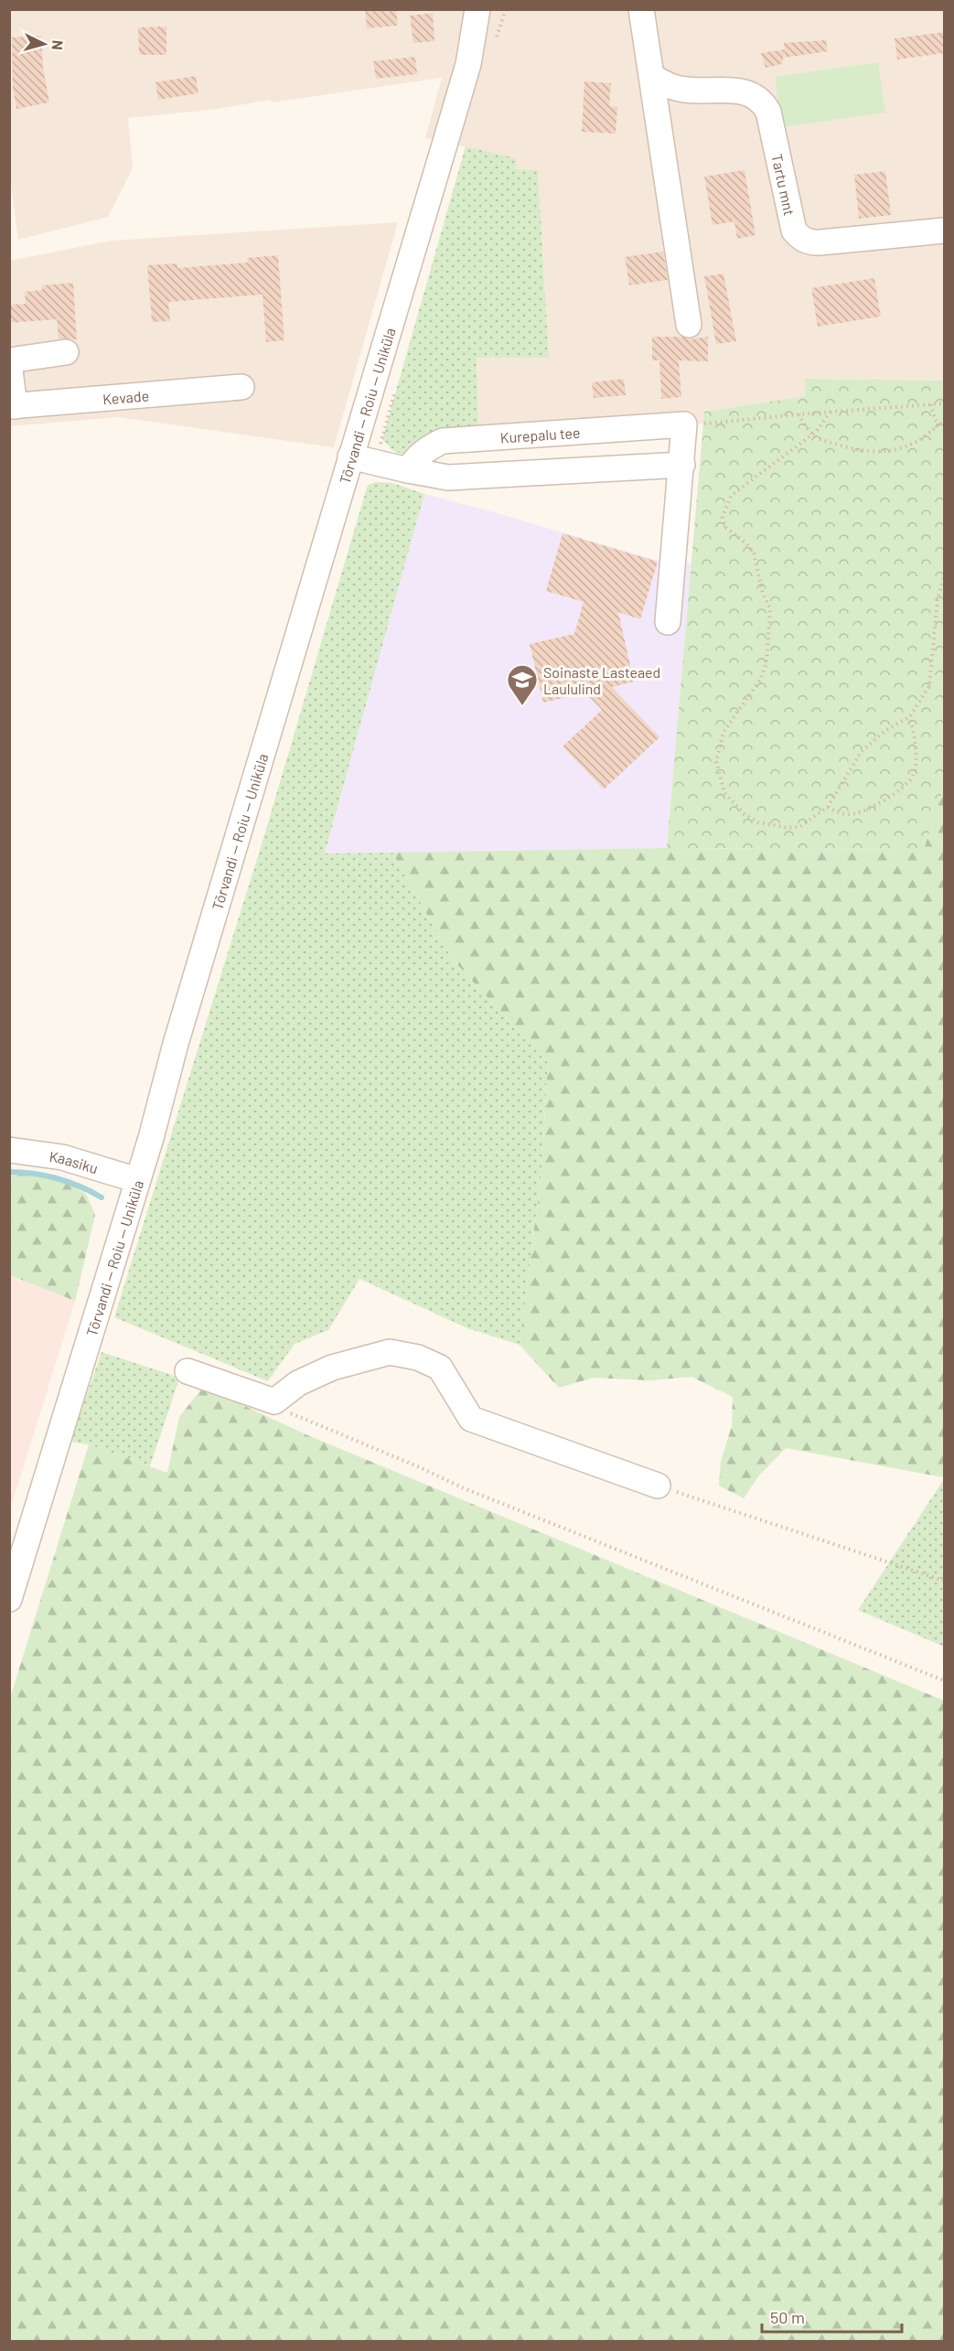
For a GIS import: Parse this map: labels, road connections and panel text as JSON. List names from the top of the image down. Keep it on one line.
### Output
{"streets":{"street":["Tartu mnt","Kevade","Tõrvandi — Roiu — Uniküla","Kurepalu tee","Kaasiku"]},"crossings":[["Tõrvandi — Roiu — Uniküla","Kaasiku"]],"places":{"school or university":["Soinaste Lasteaed Laululind"]},"scale_bar":"50 m","north":"right"}
